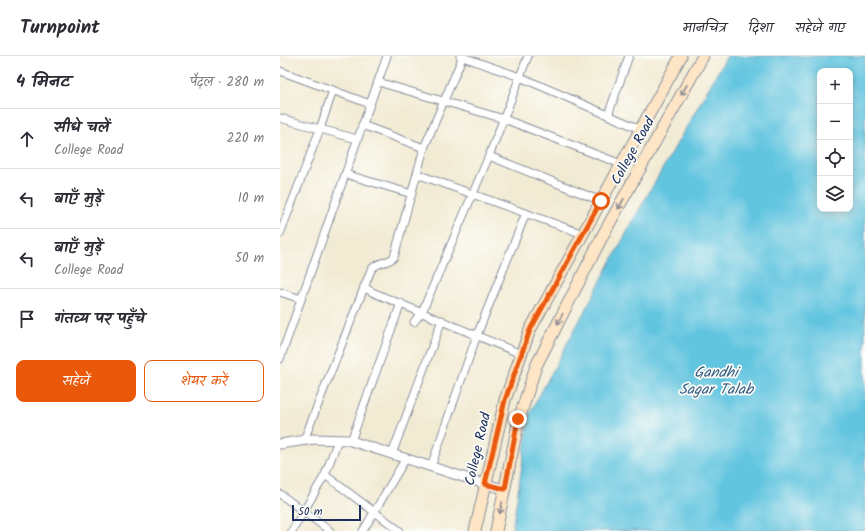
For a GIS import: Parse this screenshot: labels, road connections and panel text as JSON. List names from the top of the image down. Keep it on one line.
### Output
{"streets":{"main road":["College Road"]},"water":["Gandhi Sagar Talab"],"scale_bar":"50 m","page":{"header":"Turnpoint","nav":["मानचित्र","दिशा","सहेजे गए"],"heading":["4 मिनट","पैदल · 280 m"],"map_buttons":["+","−"],"list":[["सीधे चलें","College Road","220 m"],["बाएँ मुड़ें","10 m"],["बाएँ मुड़ें","College Road","50 m"],"गंतव्य पर पहुँचे"],"buttons":["सहेजें","शेयर करें"],"scale":"50 m"}}
